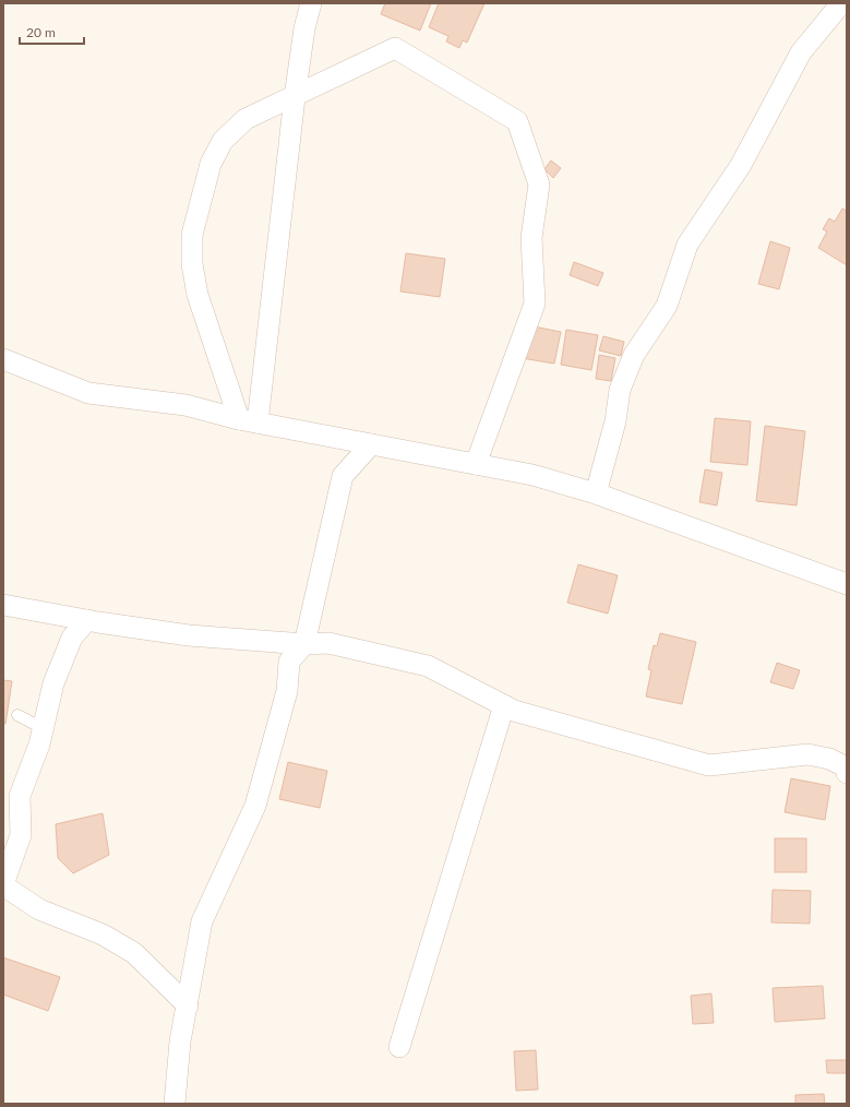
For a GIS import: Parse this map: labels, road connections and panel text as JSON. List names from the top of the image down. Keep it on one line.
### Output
{"scale_bar":"20 m"}
